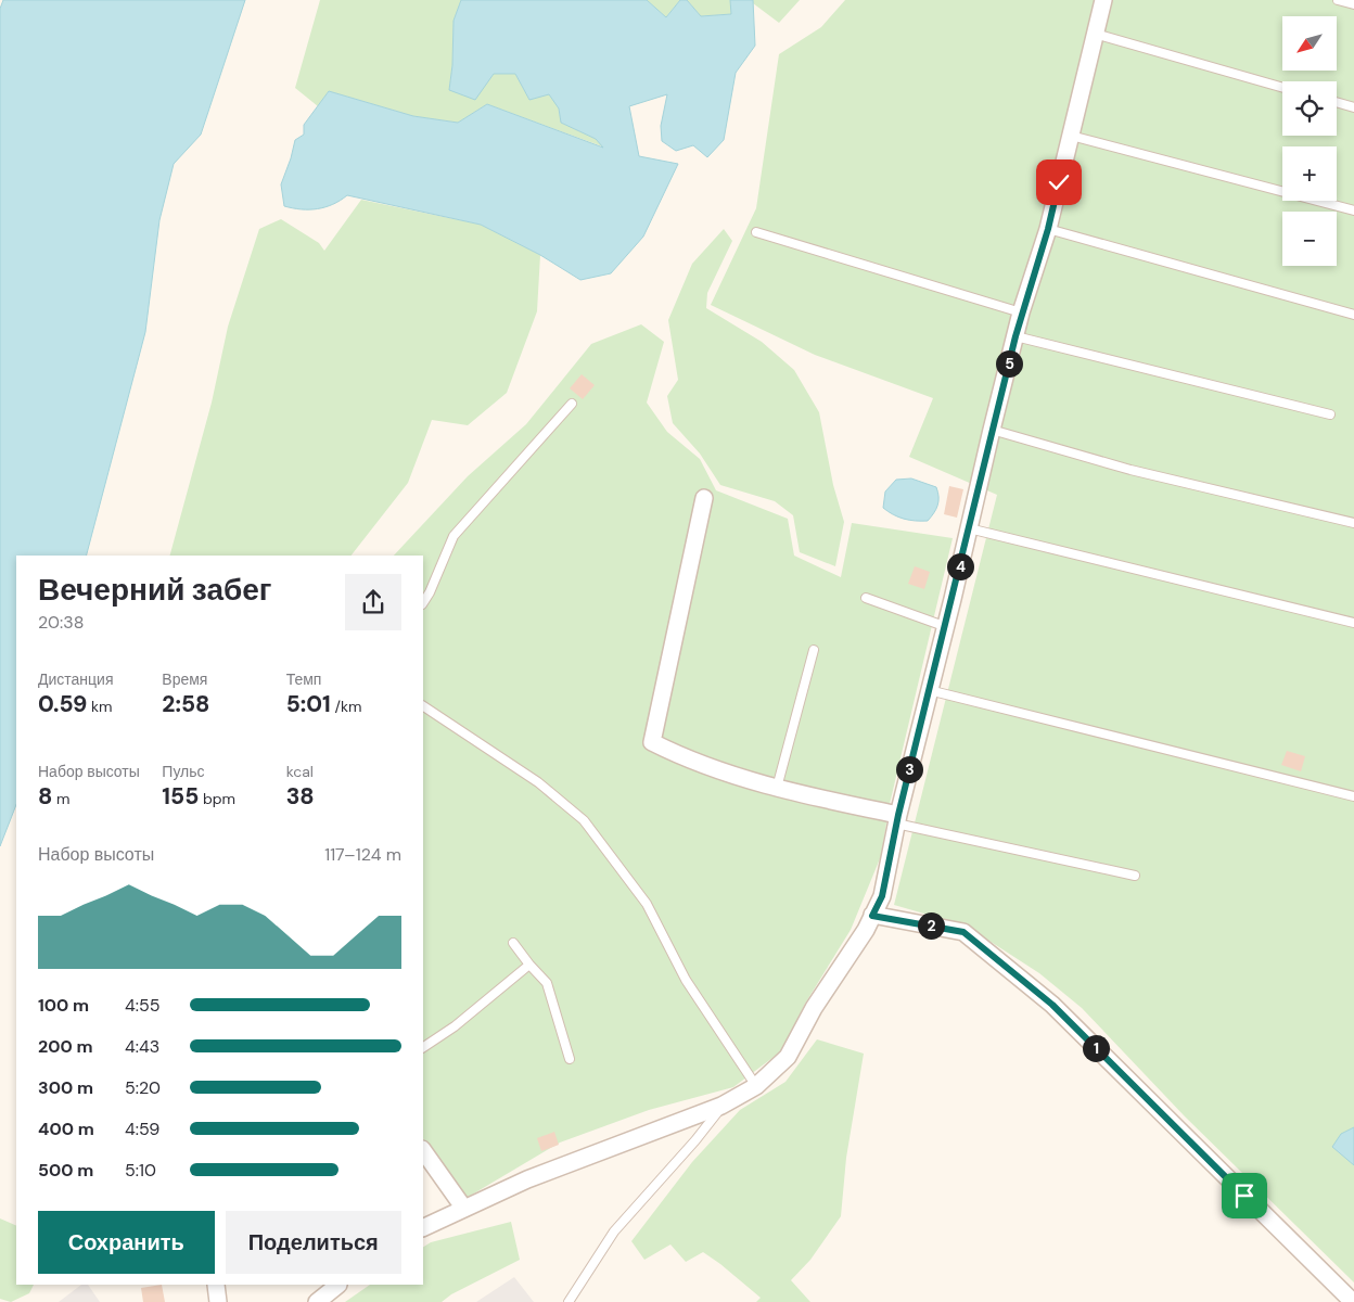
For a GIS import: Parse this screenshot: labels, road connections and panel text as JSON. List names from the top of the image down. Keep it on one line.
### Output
{"north":"bottom left","page":{"map_buttons":["+","−"],"pins":["5","4","3","2","1"],"heading":["Вечерний забег","20:38"],"stats":[["Дистанция","0.59 km"],["Время","2:58"],["Темп","5:01 /km"],["Набор высоты","8 m"],["Пульс","155 bpm"],["kcal","38"]],"chart":["Набор высоты","117–124 m"],"list":[{"name":"100 m","note":"4:55"},{"name":"200 m","note":"4:43"},{"name":"300 m","note":"5:20"},{"name":"400 m","note":"4:59"},{"name":"500 m","note":"5:10"}],"buttons":["Сохранить","Поделиться"]}}
